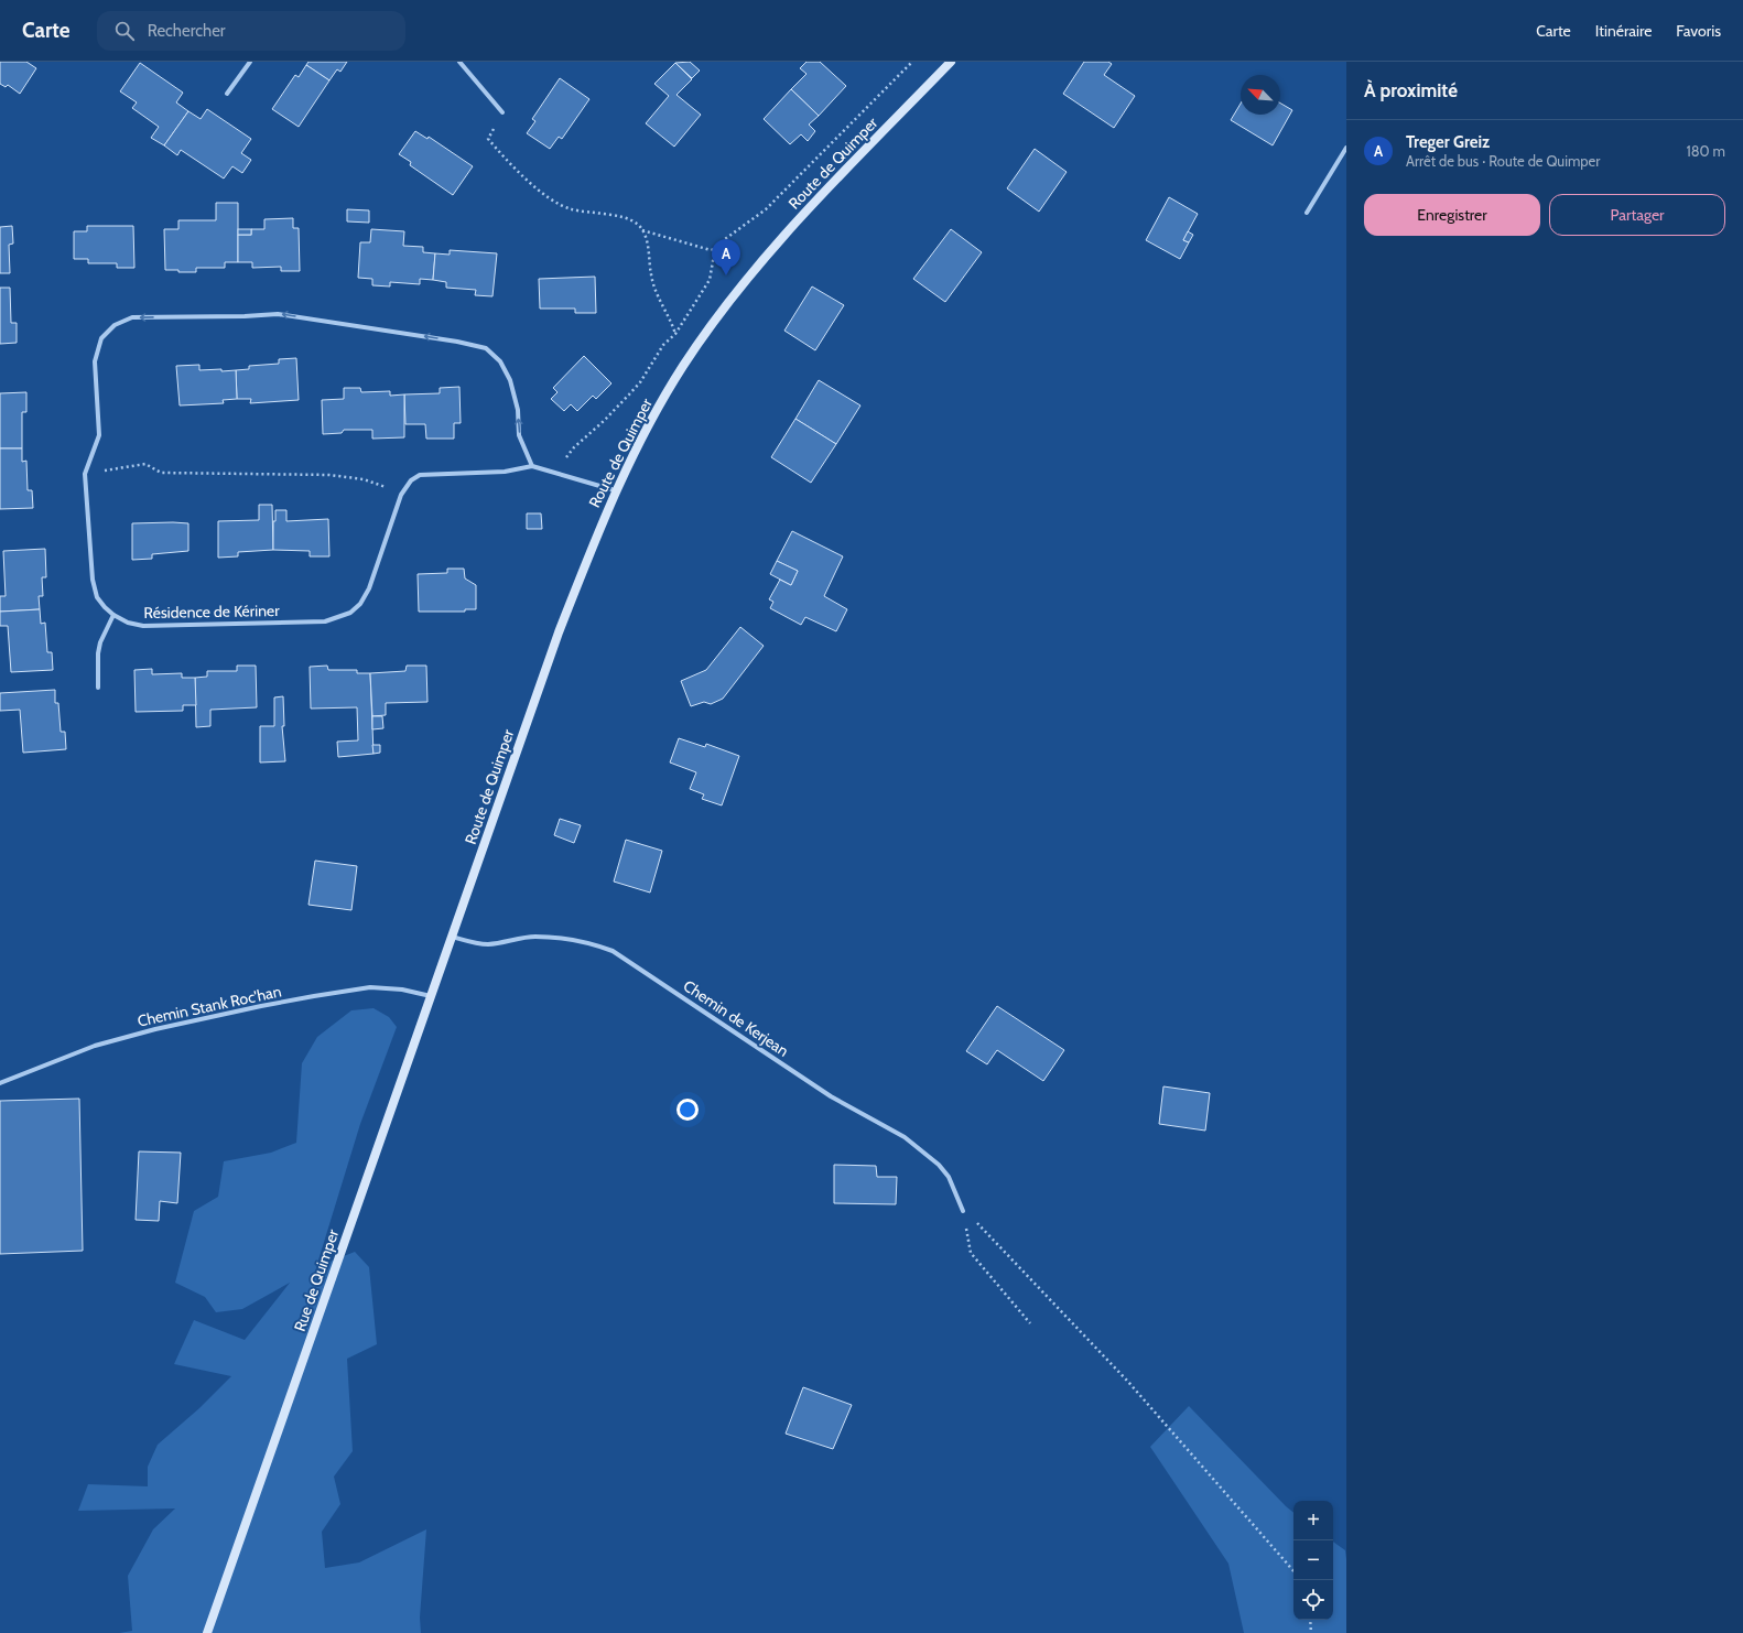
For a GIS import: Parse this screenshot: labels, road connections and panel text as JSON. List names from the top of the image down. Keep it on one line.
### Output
{"streets":{"main road":["Route de Quimper","Rue de Quimper"],"street":["Résidence de Kériner","Chemin Stank Roc'han","Chemin de Kerjean"]},"crossings":[["Route de Quimper","Résidence de Kériner"],["Route de Quimper","Chemin de Kerjean"],["Route de Quimper","Rue de Quimper"],["Chemin Stank Roc'han","Rue de Quimper"],["Chemin de Kerjean","Rue de Quimper"]],"north":"top left","page":{"header":"Carte","search":"Rechercher","nav":["Carte","Itinéraire","Favoris"],"heading":"À proximité","list":[{"mark":"A","name":"Treger Greiz","note":"Arrêt de bus · Route de Quimper","value":"180 m"}],"buttons":["Enregistrer","Partager"],"pins":"A","map_buttons":["+","−"]}}
